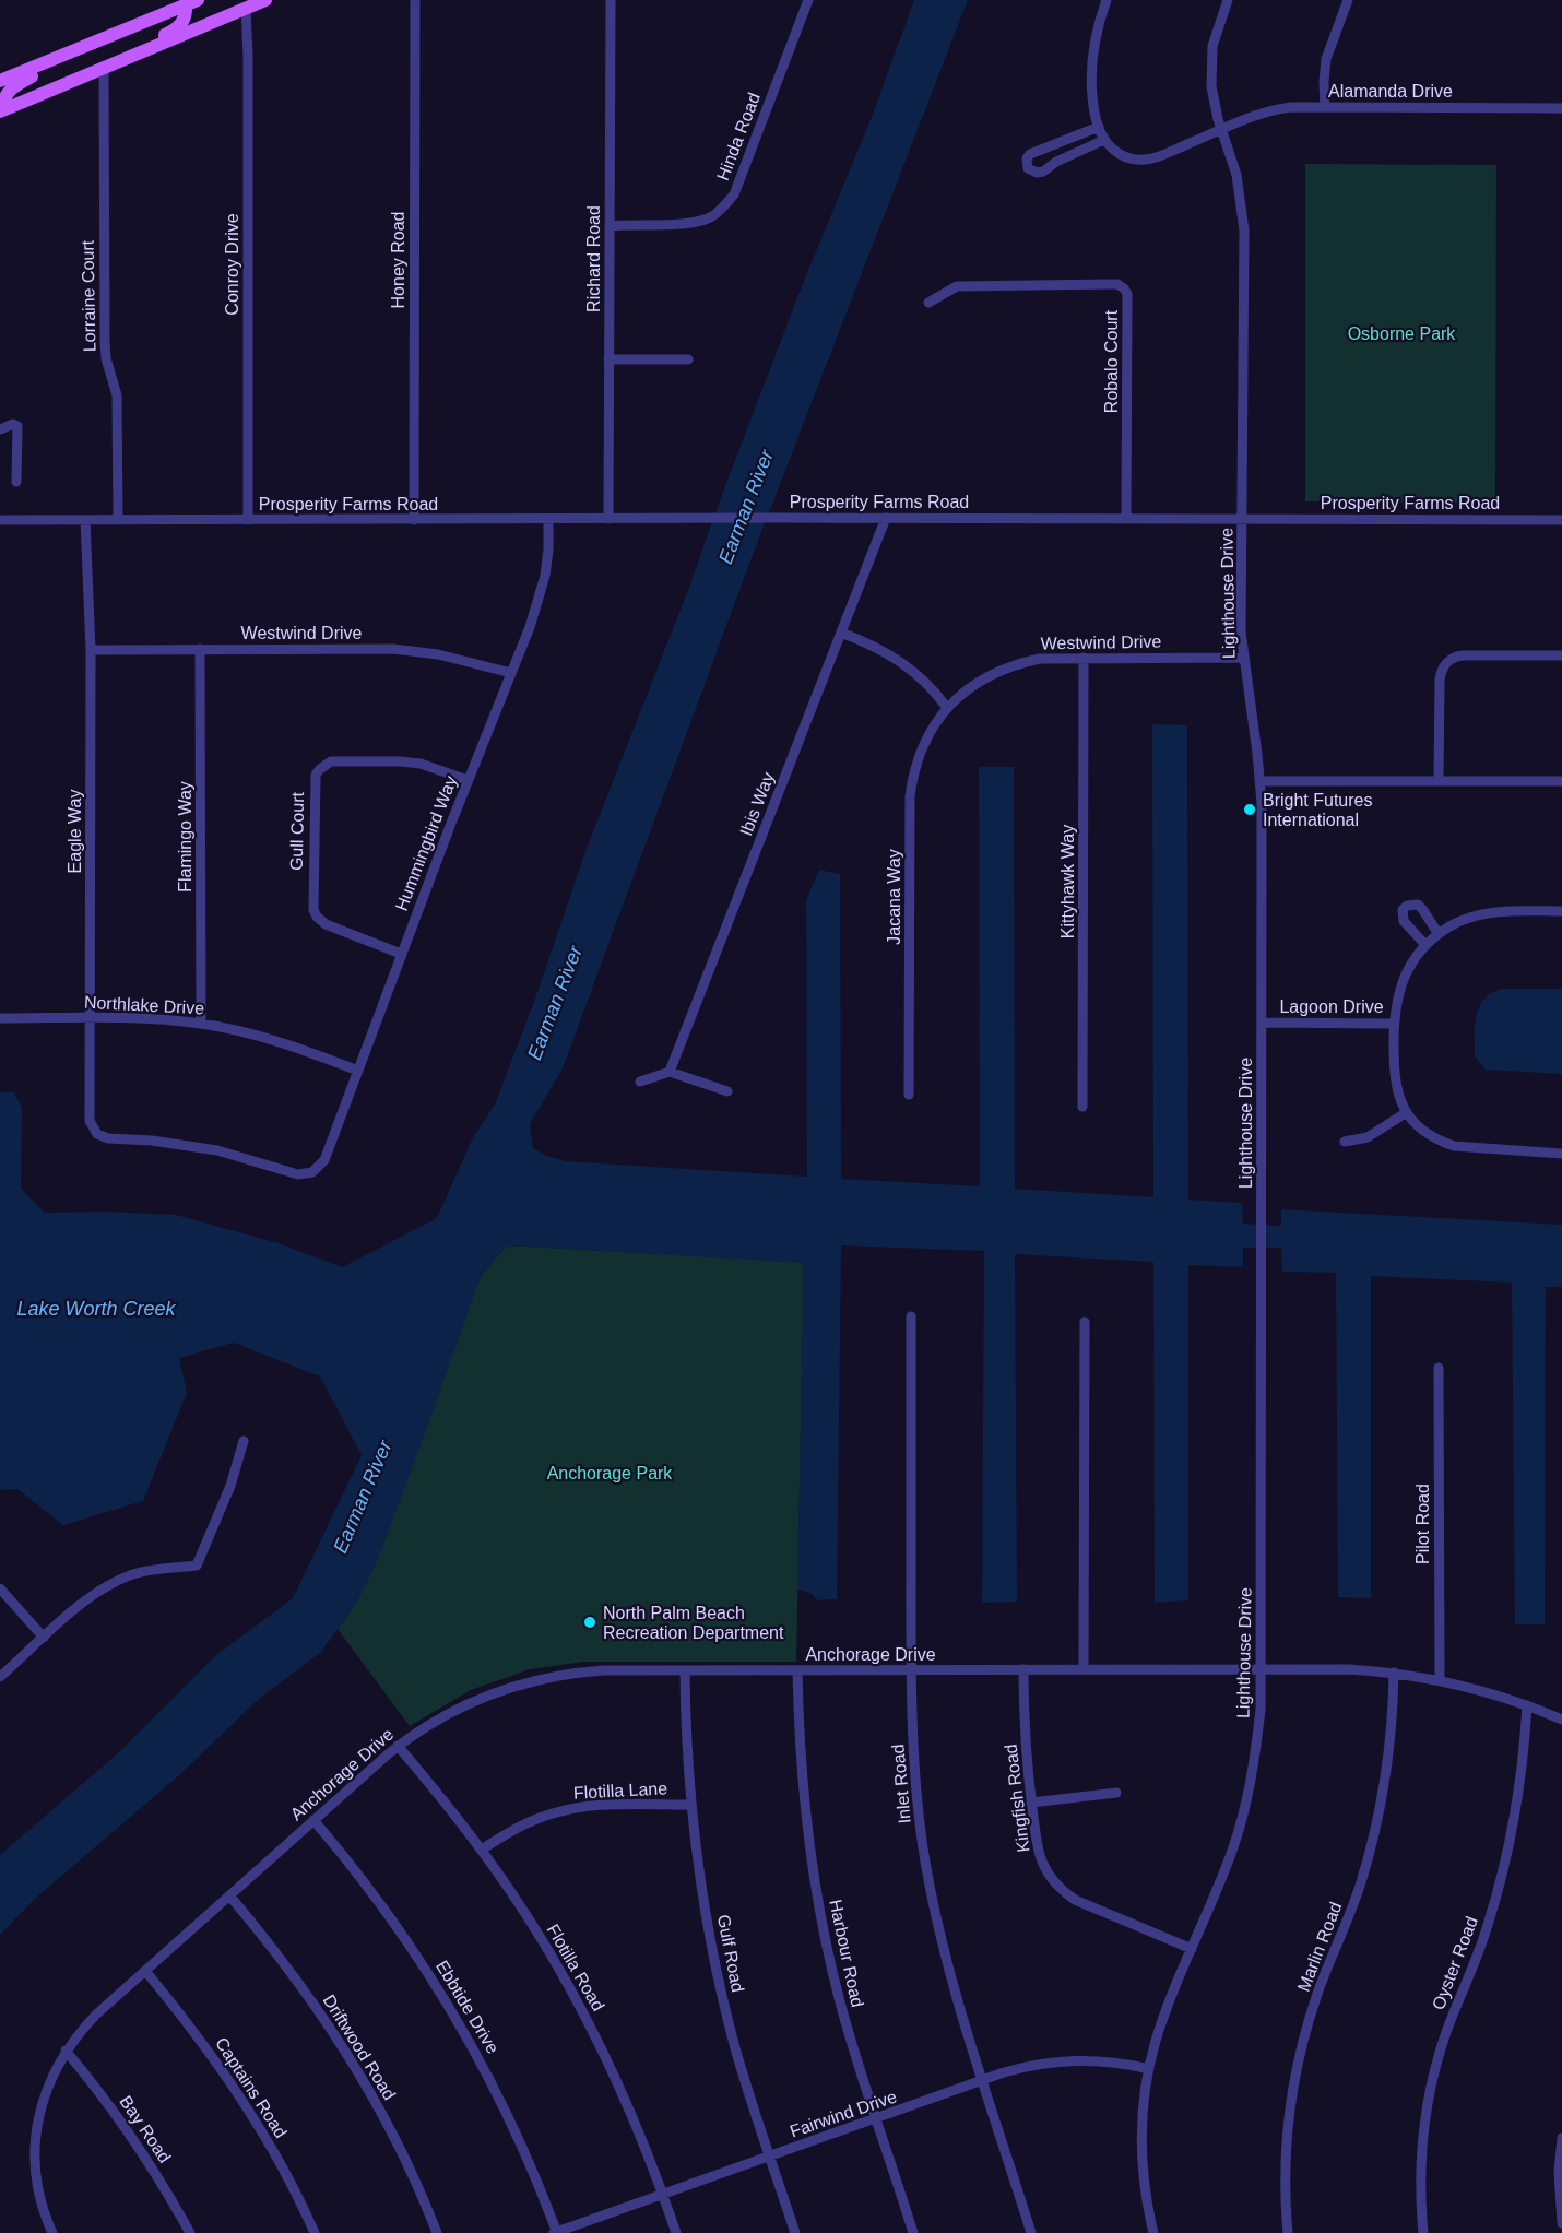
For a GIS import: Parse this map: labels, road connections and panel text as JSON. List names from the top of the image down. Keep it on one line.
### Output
{"streets":{"street":["Alamanda Drive","Hinda Road","Richard Road","Honey Road","Conroy Drive","Lorraine Court","Robalo Court","Prosperity Farms Road","Lighthouse Drive","Westwind Drive","Ibis Way","Eagle Way","Gull Court","Flamingo Way","Hummingbird Way","Kittyhawk Way","Jacana Way","Northlake Drive","Lagoon Drive","Pilot Road","Anchorage Drive","Inlet Road","Flotilla Lane","Kingfish Road","Marlin Road","Gulf Road","Harbour Road","Oyster Road","Flotilla Road","Ebbtide Drive","Driftwood Road","Captains Road","Fairwind Drive","Bay Road"]},"crossings":[["Alamanda Drive","Lighthouse Drive"],["Hinda Road","Richard Road"],["Richard Road","Prosperity Farms Road"],["Honey Road","Prosperity Farms Road"],["Conroy Drive","Prosperity Farms Road"],["Lorraine Court","Prosperity Farms Road"],["Robalo Court","Prosperity Farms Road"],["Prosperity Farms Road","Lighthouse Drive"],["Prosperity Farms Road","Ibis Way"],["Prosperity Farms Road","Eagle Way"],["Prosperity Farms Road","Hummingbird Way"],["Lighthouse Drive","Westwind Drive"],["Lighthouse Drive","Lagoon Drive"],["Lighthouse Drive","Anchorage Drive"],["Lighthouse Drive","Kingfish Road"],["Lighthouse Drive","Fairwind Drive"],["Westwind Drive","Eagle Way"],["Westwind Drive","Flamingo Way"],["Westwind Drive","Hummingbird Way"],["Westwind Drive","Kittyhawk Way"],["Westwind Drive","Jacana Way"],["Eagle Way","Hummingbird Way"],["Eagle Way","Northlake Drive"],["Gull Court","Hummingbird Way"],["Flamingo Way","Northlake Drive"],["Hummingbird Way","Northlake Drive"],["Pilot Road","Anchorage Drive"],["Anchorage Drive","Inlet Road"],["Anchorage Drive","Kingfish Road"],["Anchorage Drive","Marlin Road"],["Anchorage Drive","Gulf Road"],["Anchorage Drive","Harbour Road"],["Anchorage Drive","Oyster Road"],["Anchorage Drive","Flotilla Road"],["Anchorage Drive","Ebbtide Drive"],["Anchorage Drive","Driftwood Road"],["Anchorage Drive","Captains Road"],["Anchorage Drive","Bay Road"],["Inlet Road","Fairwind Drive"],["Flotilla Lane","Gulf Road"],["Flotilla Lane","Flotilla Road"],["Gulf Road","Fairwind Drive"],["Harbour Road","Fairwind Drive"],["Flotilla Road","Fairwind Drive"],["Ebbtide Drive","Fairwind Drive"]],"water":["Earman River","Lake Worth Creek"],"parks":["Osborne Park","Anchorage Park"],"places":["Bright Futures International","North Palm Beach Recreation Department"]}
